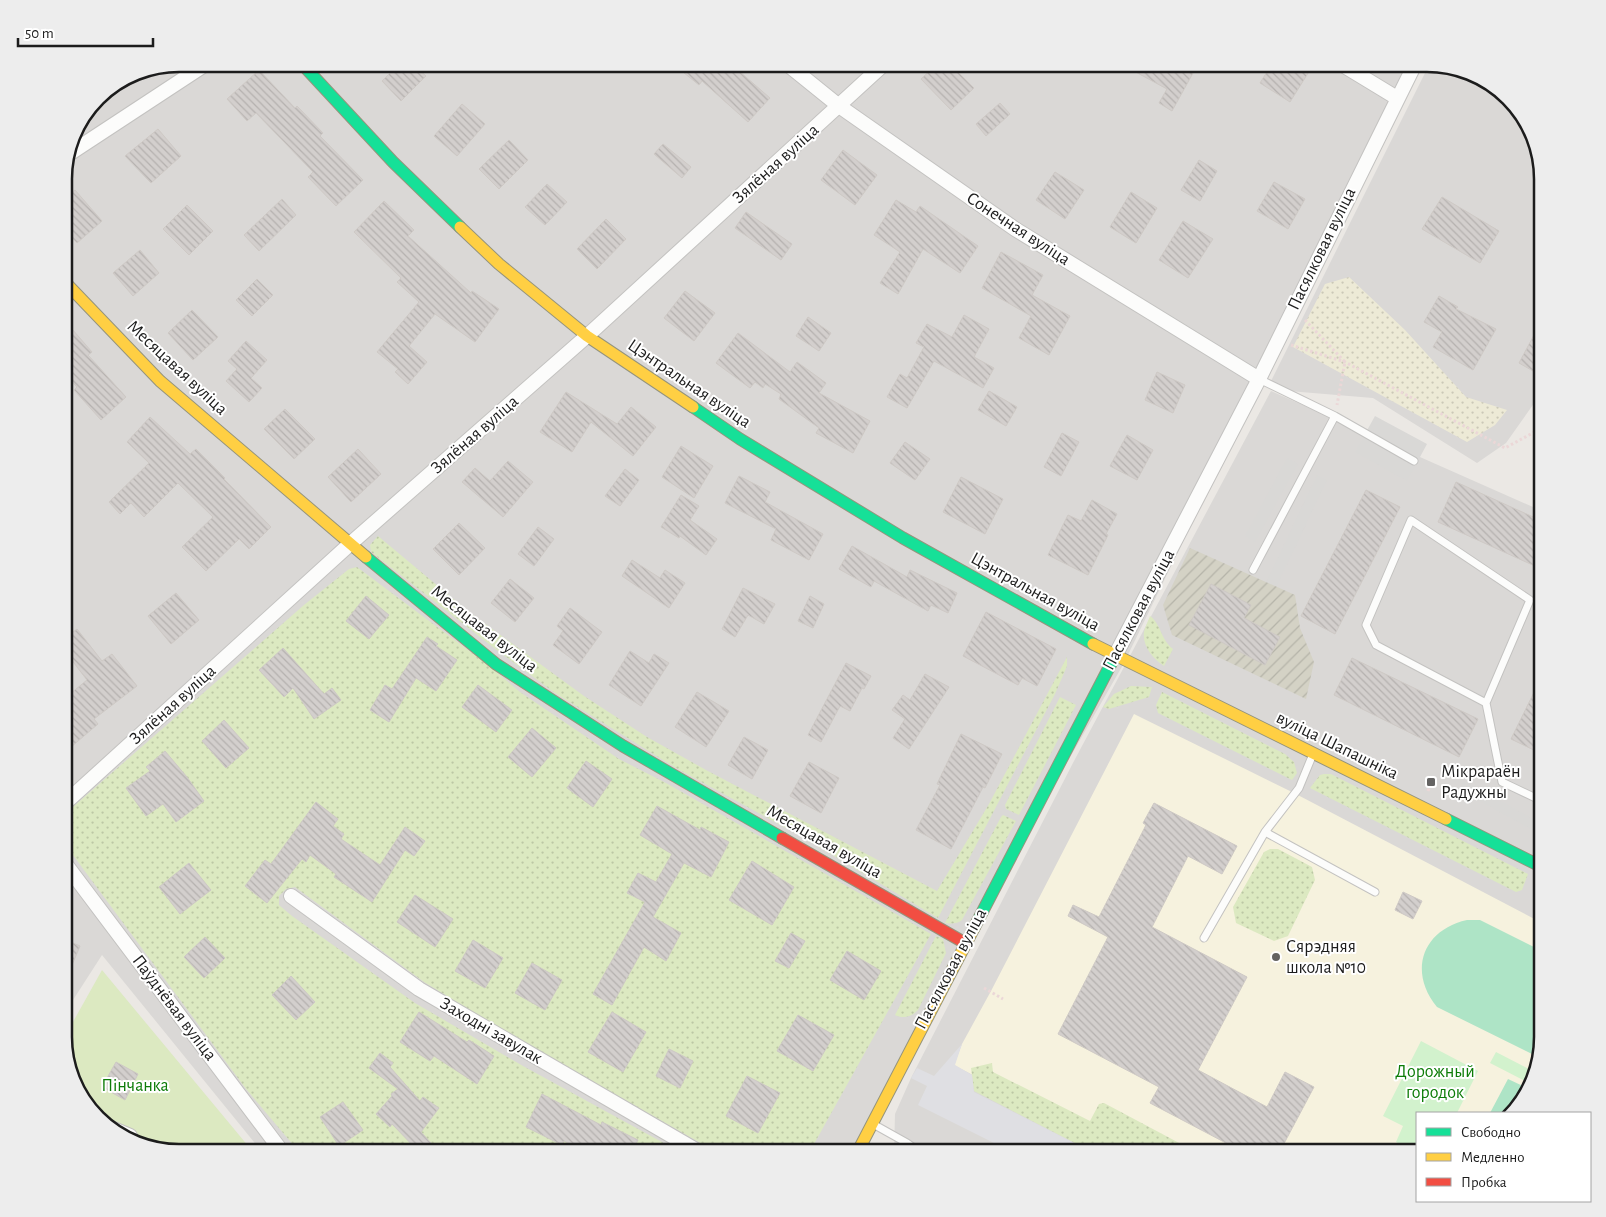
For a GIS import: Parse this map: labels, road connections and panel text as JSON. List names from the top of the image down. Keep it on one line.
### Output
{"streets":{"street":["Зялёная вуліца","Сонечная вуліца","Пасялковая вуліца","Месяцавая вуліца","Цэнтральная вуліца","вуліца Шапашніка","Паўднёвая вуліца","Заходні завулак"]},"crossings":[["Зялёная вуліца","Сонечная вуліца"],["Зялёная вуліца","Месяцавая вуліца"],["Зялёная вуліца","Цэнтральная вуліца"],["Сонечная вуліца","Пасялковая вуліца"],["Пасялковая вуліца","Месяцавая вуліца"],["Пасялковая вуліца","Цэнтральная вуліца"],["Пасялковая вуліца","вуліца Шапашніка"],["Цэнтральная вуліца","вуліца Шапашніка"]],"parks":["Дорожный городок","Пінчанка"],"places":{"transit":["Мікрараён Радужны"],"other":["Сярэдняя школа №10"]},"legend":["Свободно","Медленно","Пробка"],"scale_bar":"50 m"}
